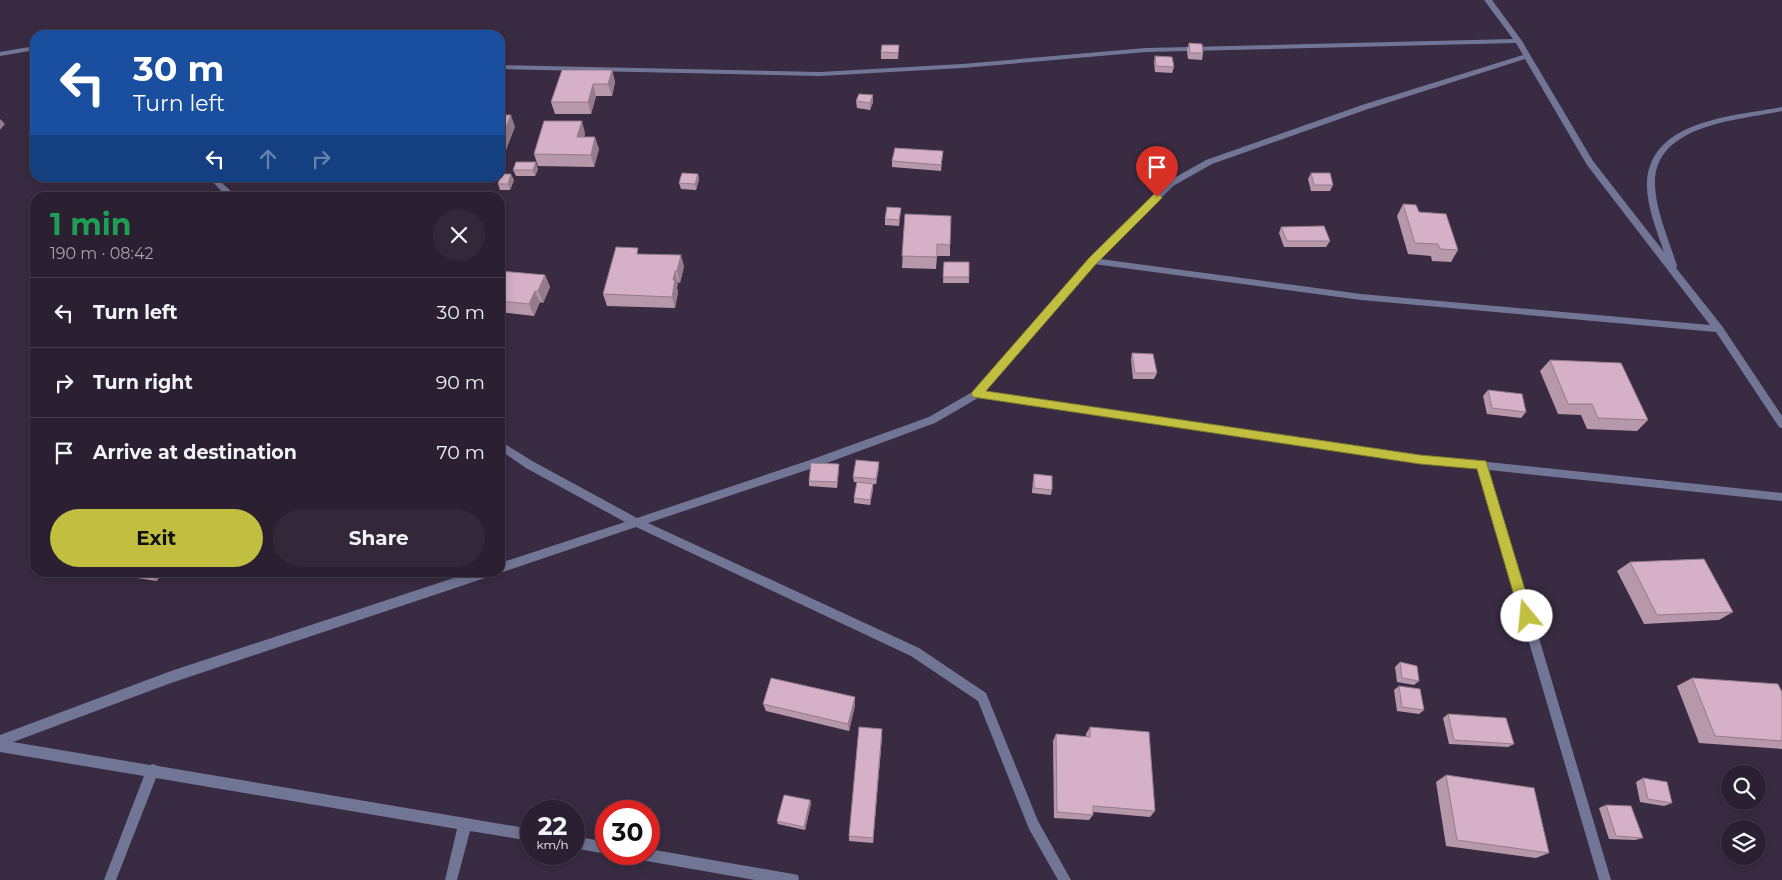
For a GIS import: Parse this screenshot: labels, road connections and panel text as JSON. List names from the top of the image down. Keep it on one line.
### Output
{"page":{"turn":["30 m","Turn left"],"heading":["1 min","190 m · 08:42"],"list":[{"name":"Turn left","value":"30 m"},{"name":"Turn right","value":"90 m"},{"name":"Arrive at destination","value":"70 m"}],"buttons":["Exit","Share"],"speed":"22 km/h","limit":"30"}}
